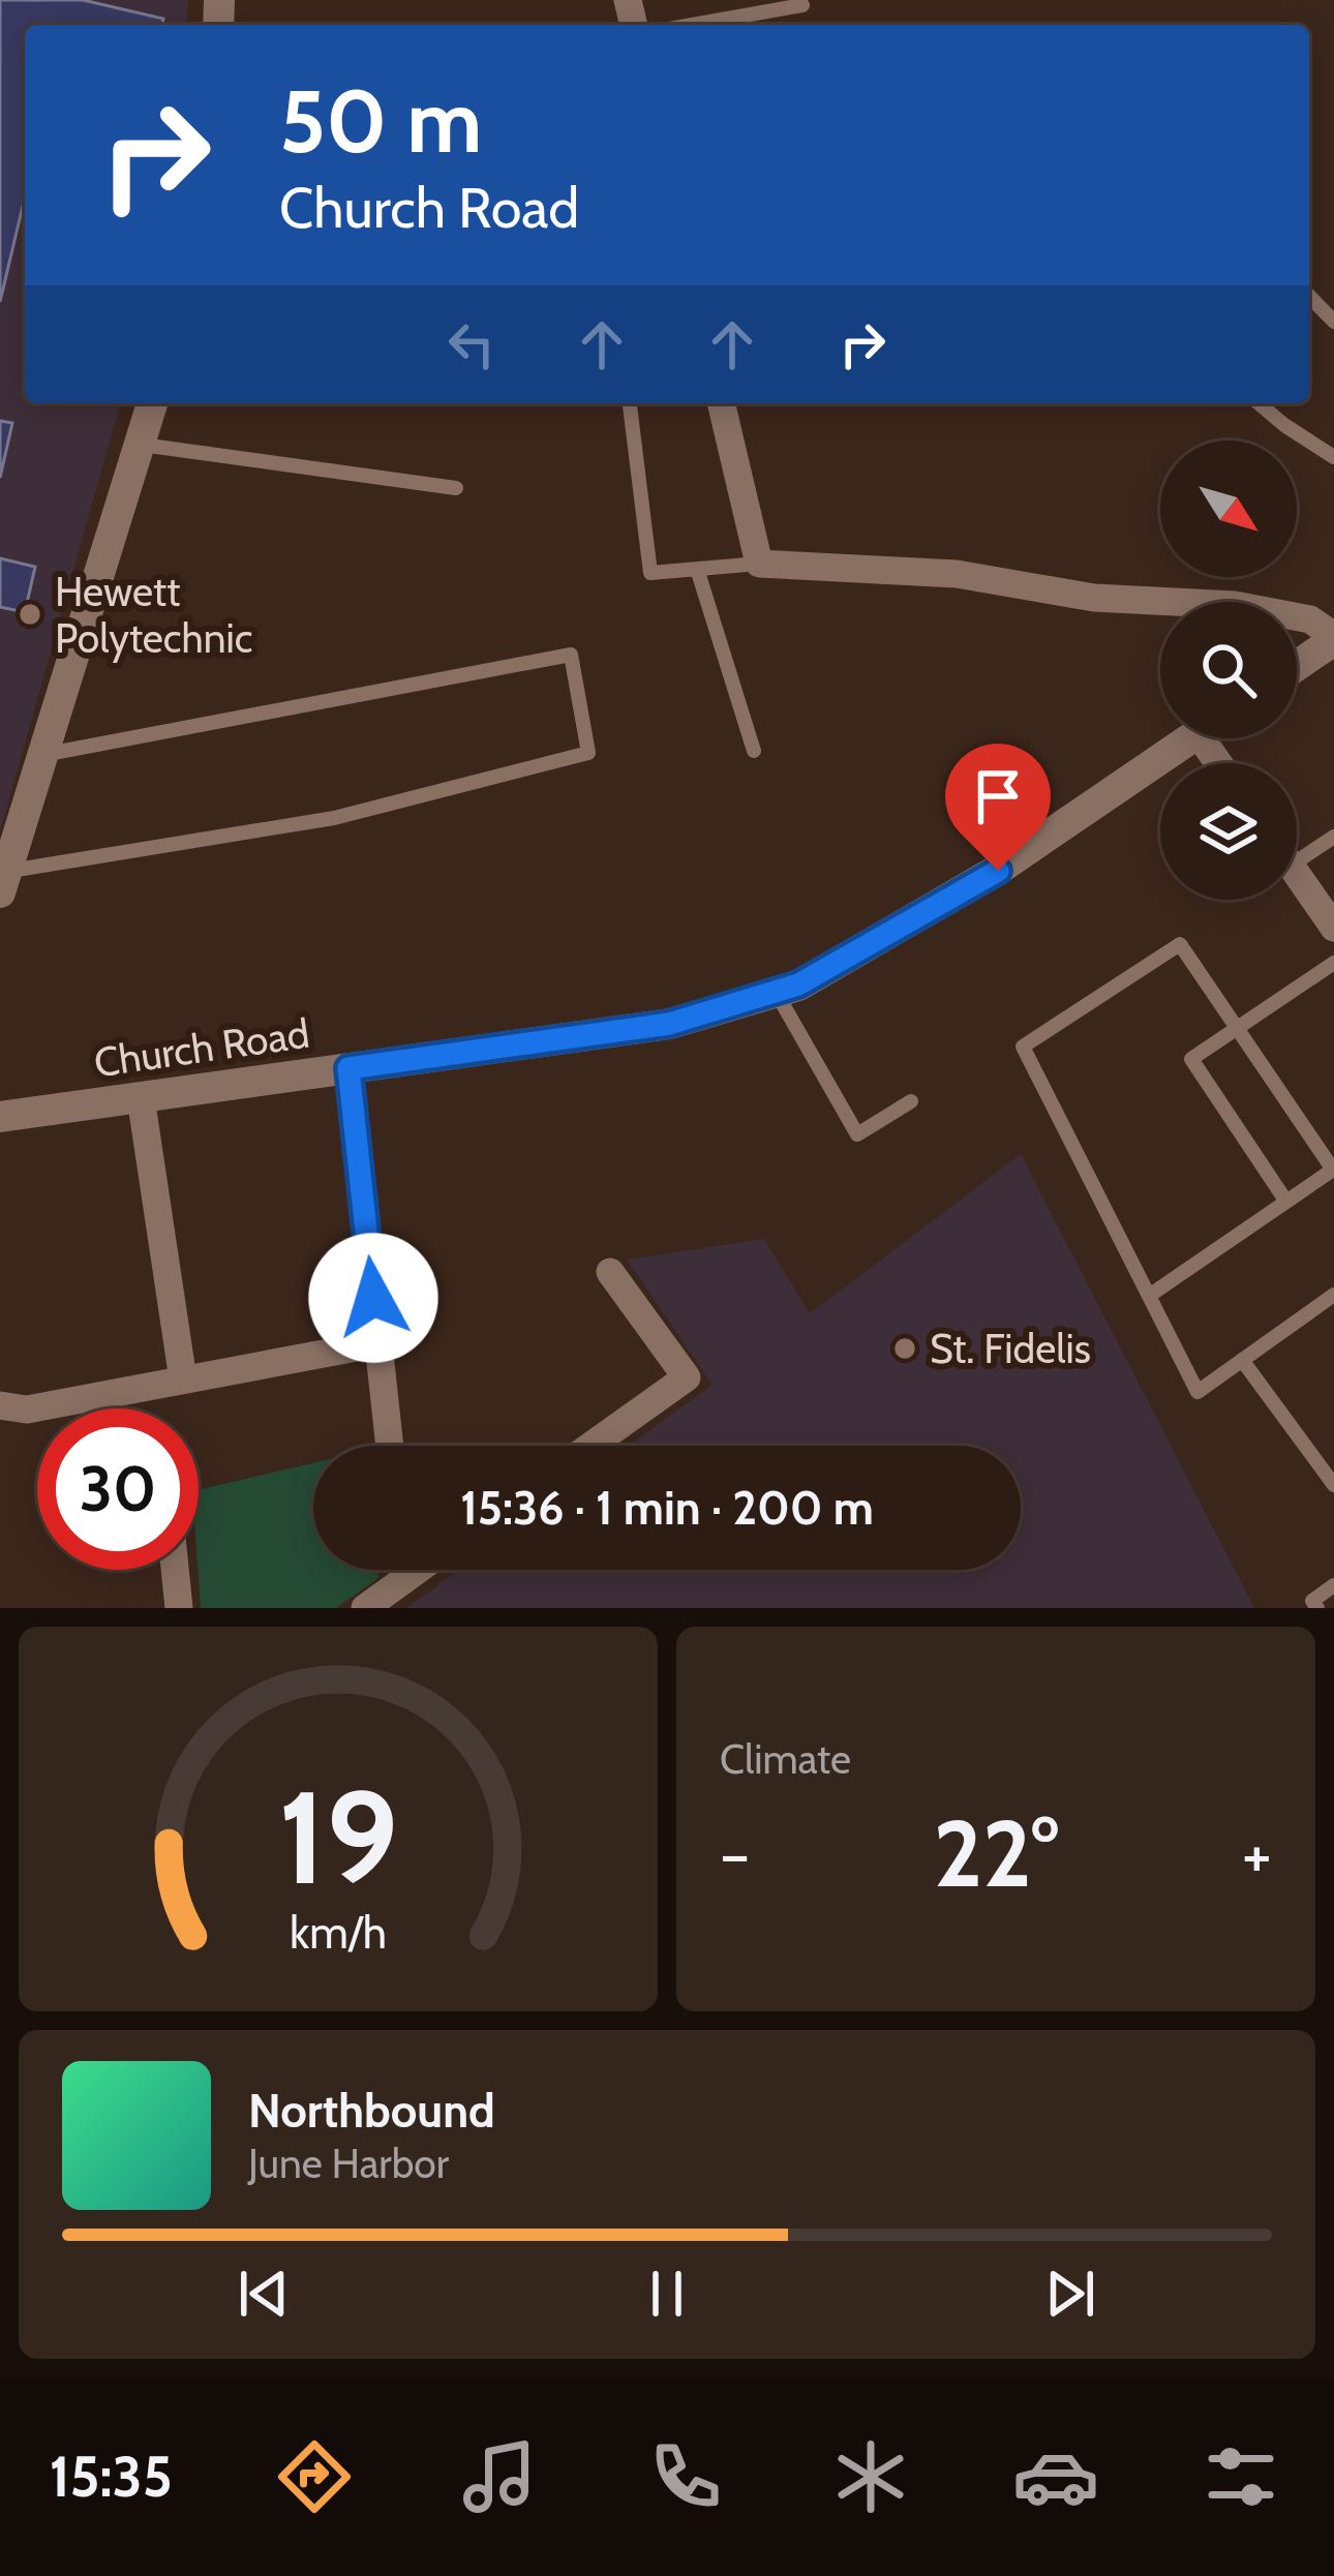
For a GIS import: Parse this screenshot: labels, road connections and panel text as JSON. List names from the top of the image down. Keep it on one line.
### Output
{"streets":{"street":["Church Road"]},"places":["Hewett Polytechnic","St. Fidelis"],"north":"bottom right","page":{"turn":["50 m","Church Road"],"limit":"30","trip":"15:36 · 1 min · 200 m","tile":"Climate","heat":["−","22°","+"],"song":["Northbound","June Harbor"],"tabs":"15:35","gauge":["19","km/h"]}}
